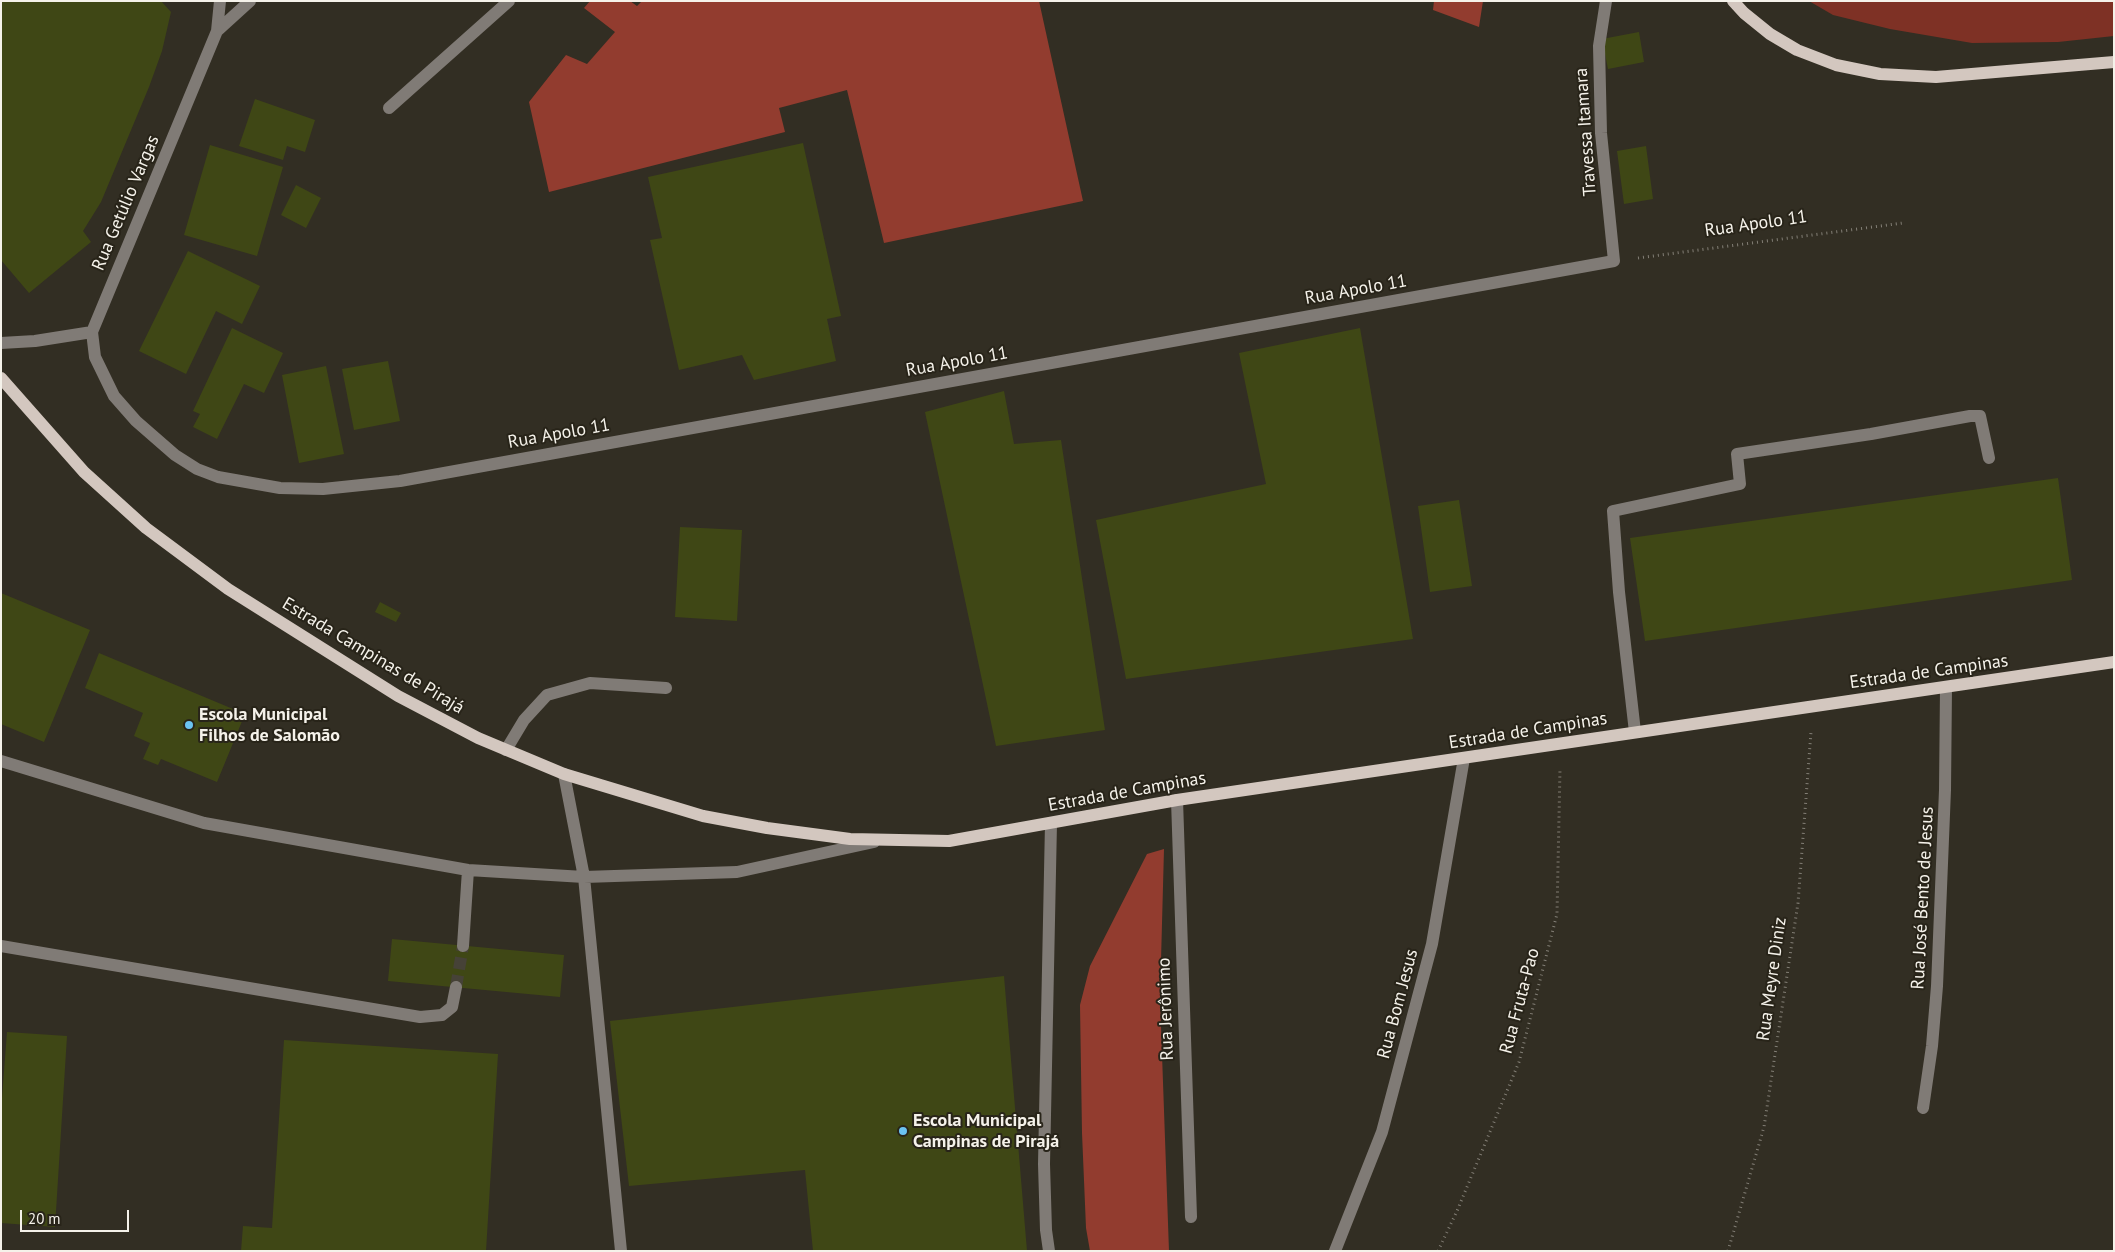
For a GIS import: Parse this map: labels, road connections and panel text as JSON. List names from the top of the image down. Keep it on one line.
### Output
{"streets":{"main road":["Estrada Campinas de Pirajá","Estrada de Campinas"],"street":["Travessa Itamara","Rua Getúlio Vargas","Rua Apolo 11","Rua José Bento de Jesus","Rua Bom Jesus","Rua Jerônimo"],"path":["Rua Meyre Diniz","Rua Fruta-Pao"]},"crossings":[["Travessa Itamara","Rua Apolo 11"],["Rua Getúlio Vargas","Rua Apolo 11"],["Estrada Campinas de Pirajá","Estrada de Campinas"],["Estrada de Campinas","Rua José Bento de Jesus"],["Estrada de Campinas","Rua Meyre Diniz"],["Estrada de Campinas","Rua Fruta-Pao"],["Estrada de Campinas","Rua Bom Jesus"],["Estrada de Campinas","Rua Jerônimo"]],"places":["Escola Municipal Filhos de Salomão","Escola Municipal Campinas de Pirajá"],"scale_bar":"20 m"}
